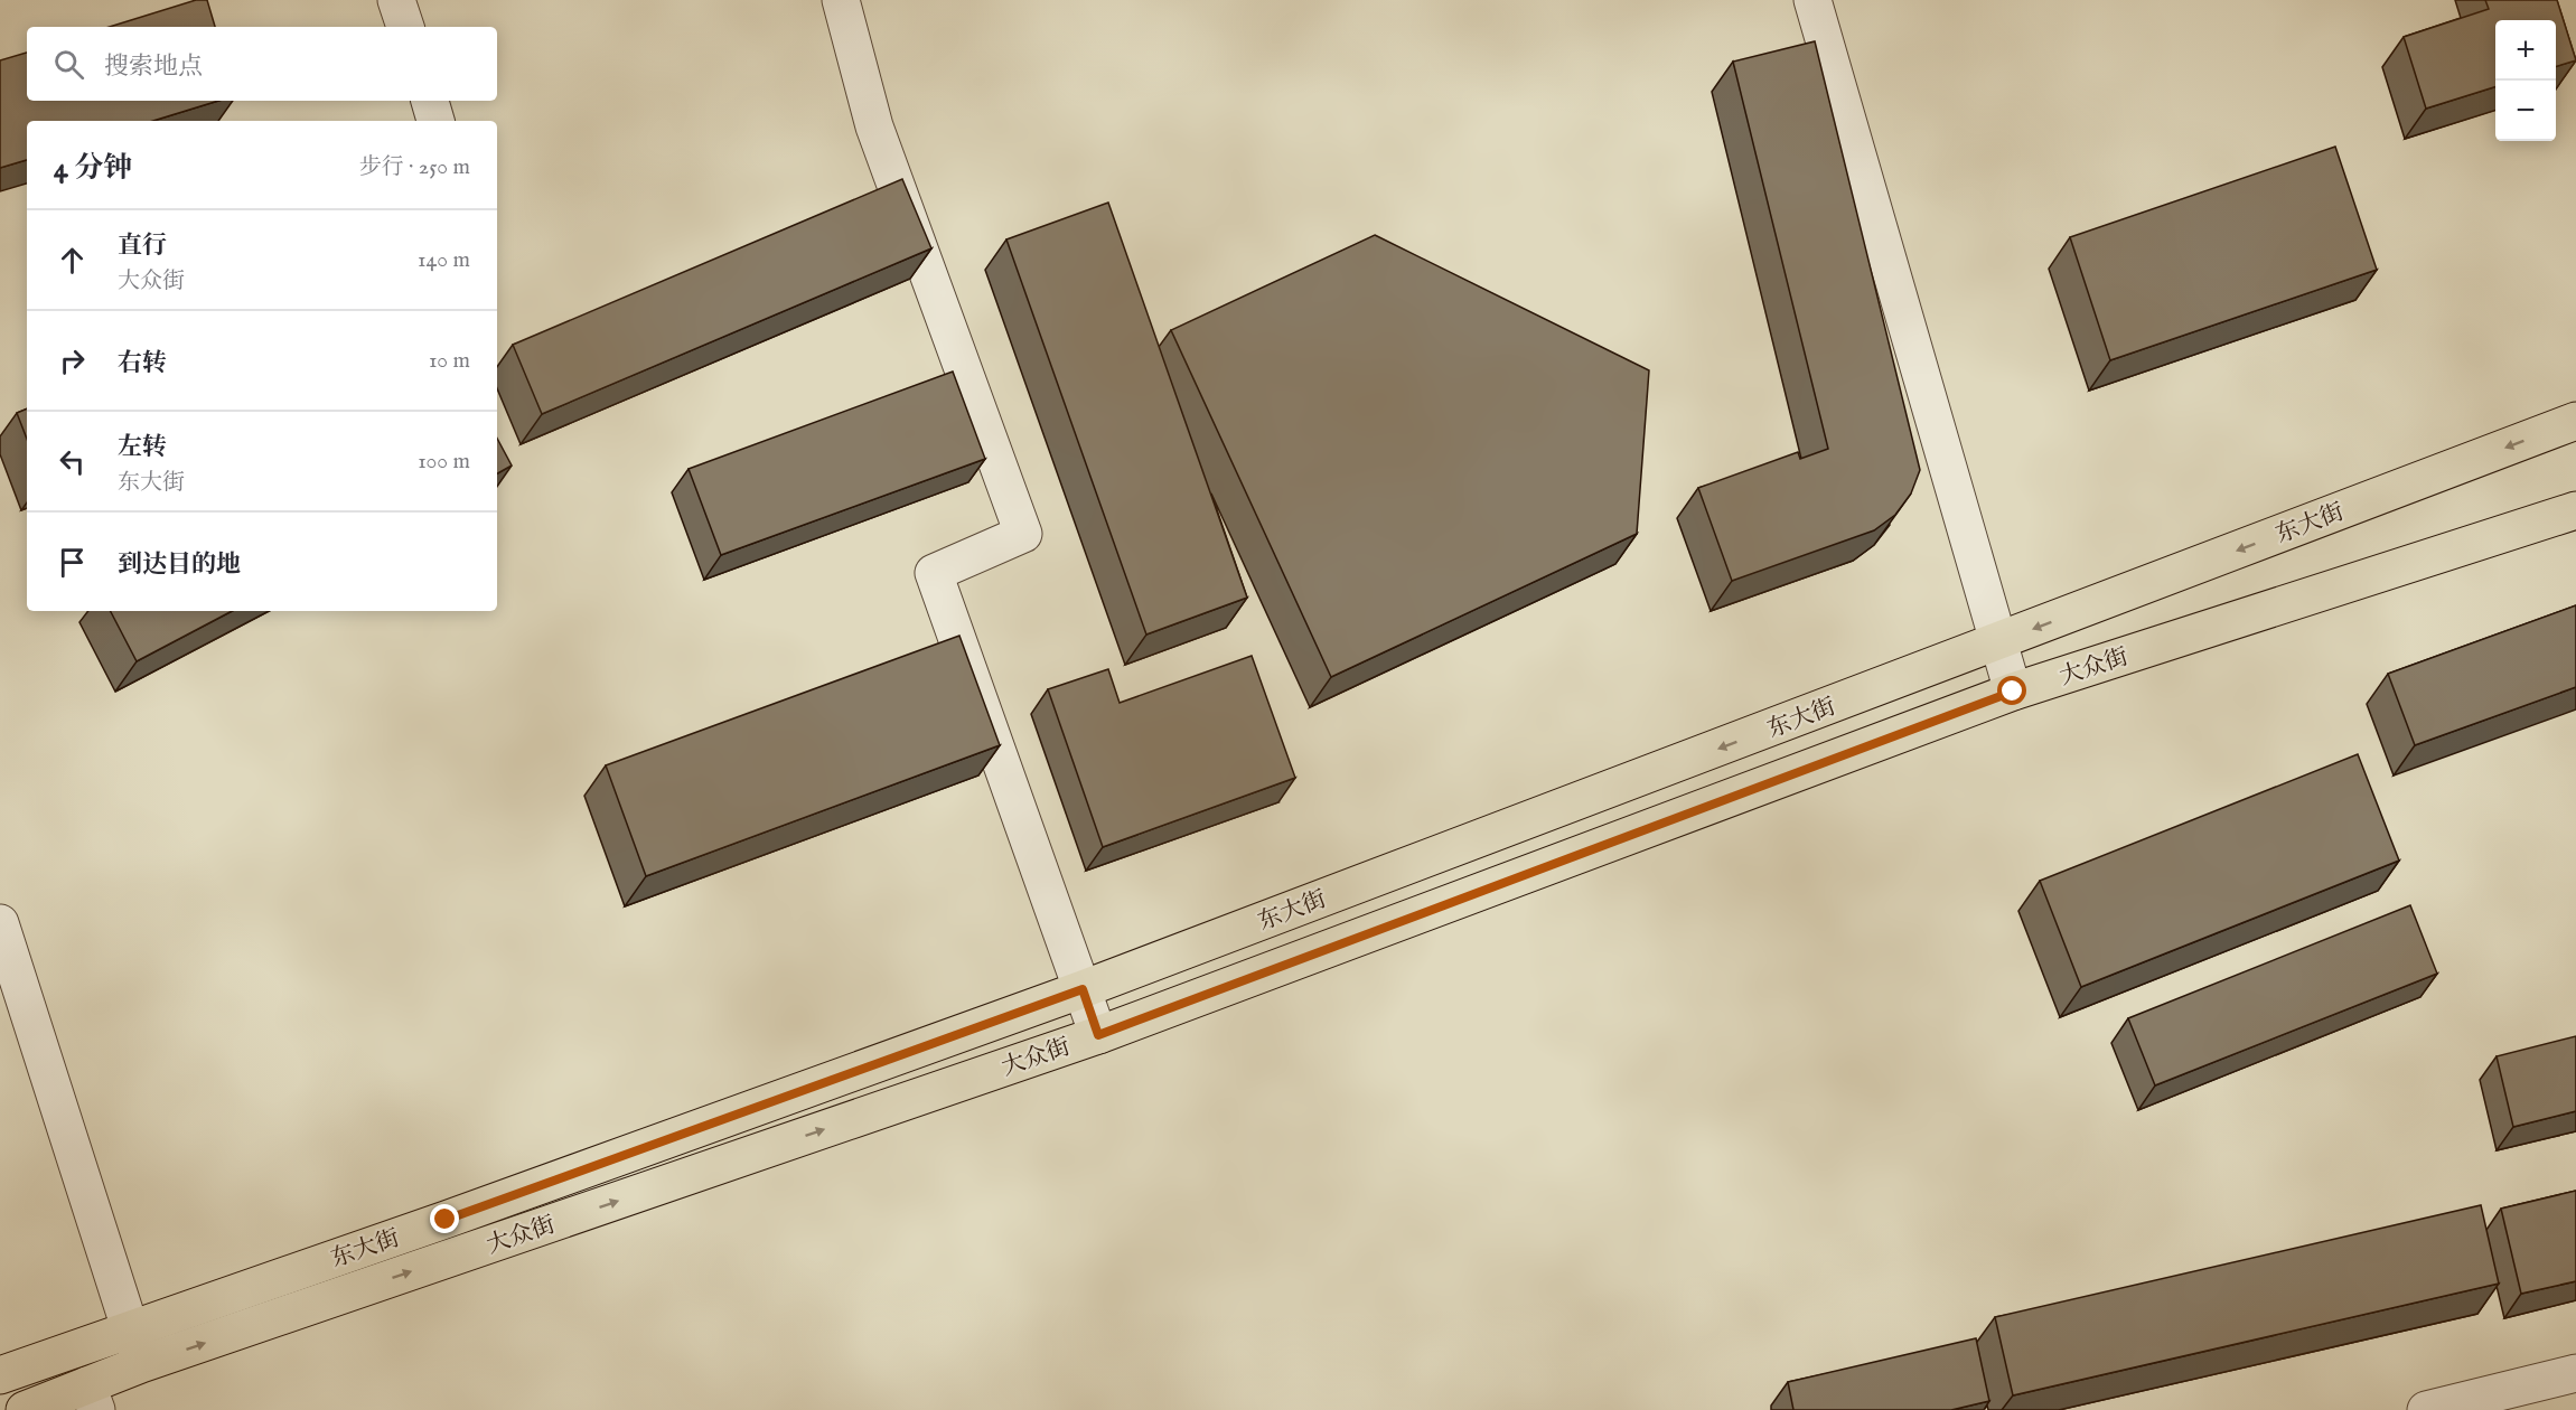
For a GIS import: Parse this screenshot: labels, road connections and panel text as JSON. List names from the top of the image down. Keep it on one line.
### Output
{"streets":{"main road":["东大街","大众街"]},"one_way":["东大街","大众街"],"page":{"map_buttons":["+","−"],"search":"搜索地点","heading":["4 分钟","步行 · 250 m"],"list":[["直行","大众街","140 m"],["右转","10 m"],["左转","东大街","100 m"],"到达目的地"]}}
